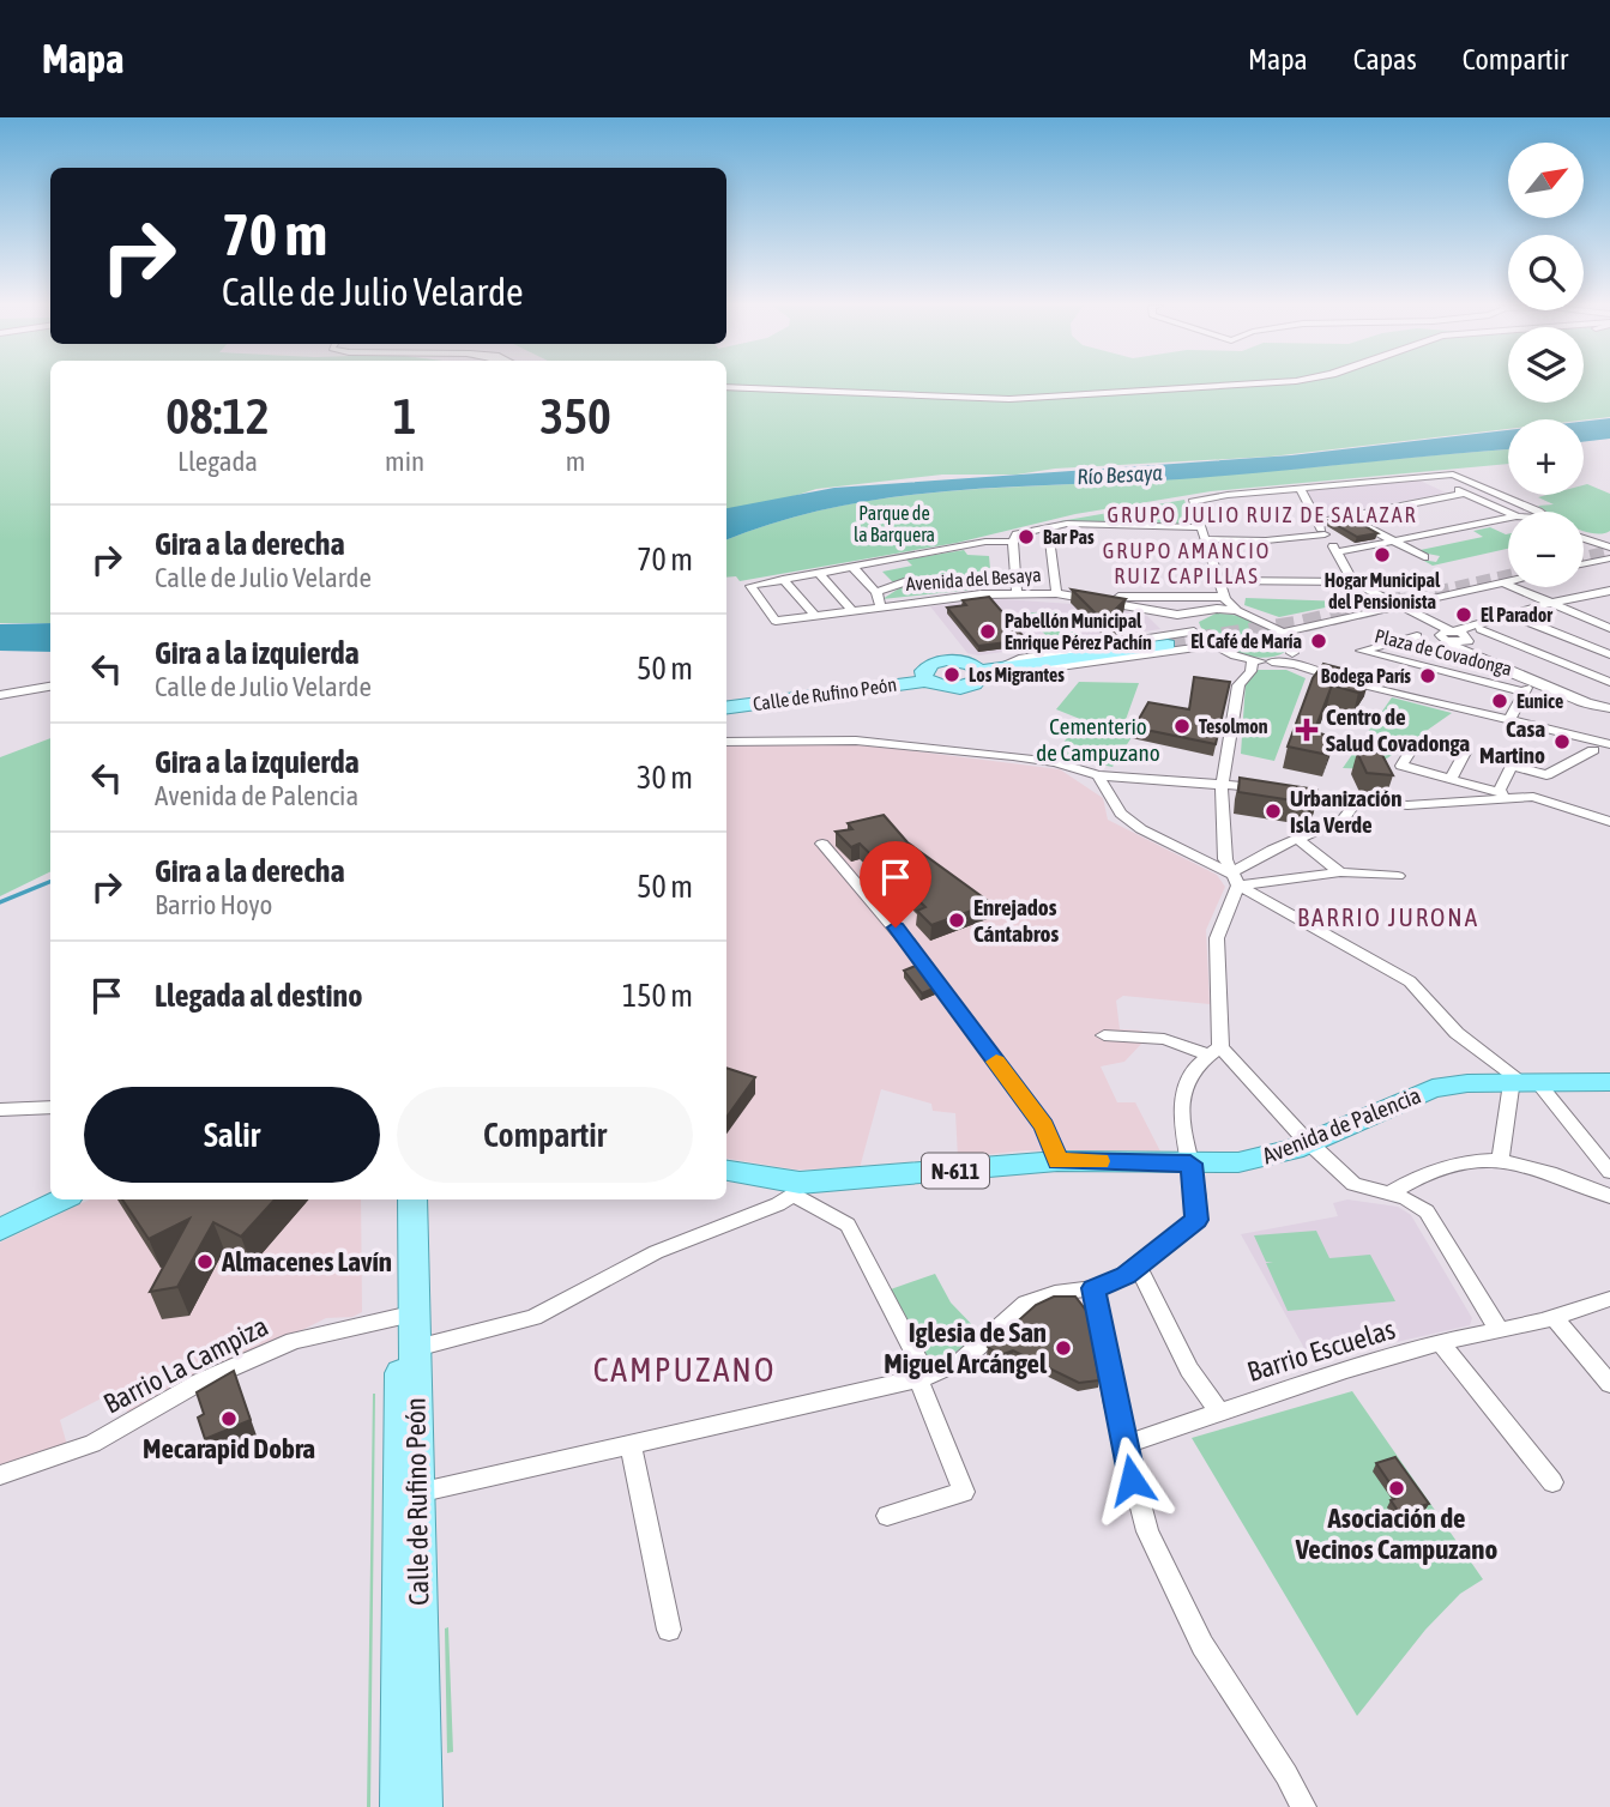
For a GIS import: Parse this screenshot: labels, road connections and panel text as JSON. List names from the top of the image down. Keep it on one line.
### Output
{"streets":{"highway":["Avenida de Palencia","N-611"],"main road":["Calle de Rufino Peón"],"street":["Avenida del Besaya","Plaza de Covadonga","Barrio Escuelas","Barrio La Campiza"]},"crossings":[["Calle de Rufino Peón","Barrio La Campiza"]],"districts":["GRUPO JULIO RUIZ DE SALAZAR","GRUPO AMANCIO RUIZ CAPILLAS","BARRIO JURONA","CAMPUZANO"],"water":["Río Besaya"],"parks":["Parque de la Barquera","Cementerio de Campuzano"],"places":{"other":["Bar Pas","Hogar Municipal del Pensionista","El Parador","Pabellón Municipal Enrique Pérez Pachín","El Café de María","Los Migrantes","Bodega París","Eunice","Tesolmon","Casa Martino","Urbanización Isla Verde","Enrejados Cántabros","Almacenes Lavín","Iglesia de San Miguel Arcángel","Mecarapid Dobra","Asociación de Vecinos Campuzano"],"health":["Centro de Salud Covadonga"]},"north":"top right","page":{"header":"Mapa","nav":["Mapa","Capas","Compartir"],"map_buttons":["+","−"],"turn":["70 m","Calle de Julio Velarde"],"eta":["08:12","Llegada","1","min","350","m"],"list":[{"name":"Gira a la derecha","note":"Calle de Julio Velarde","value":"70 m"},{"name":"Gira a la izquierda","note":"Calle de Julio Velarde","value":"50 m"},{"name":"Gira a la izquierda","note":"Avenida de Palencia","value":"30 m"},{"name":"Gira a la derecha","note":"Barrio Hoyo","value":"50 m"},{"name":"Llegada al destino","value":"150 m"}],"buttons":["Salir","Compartir"]}}
